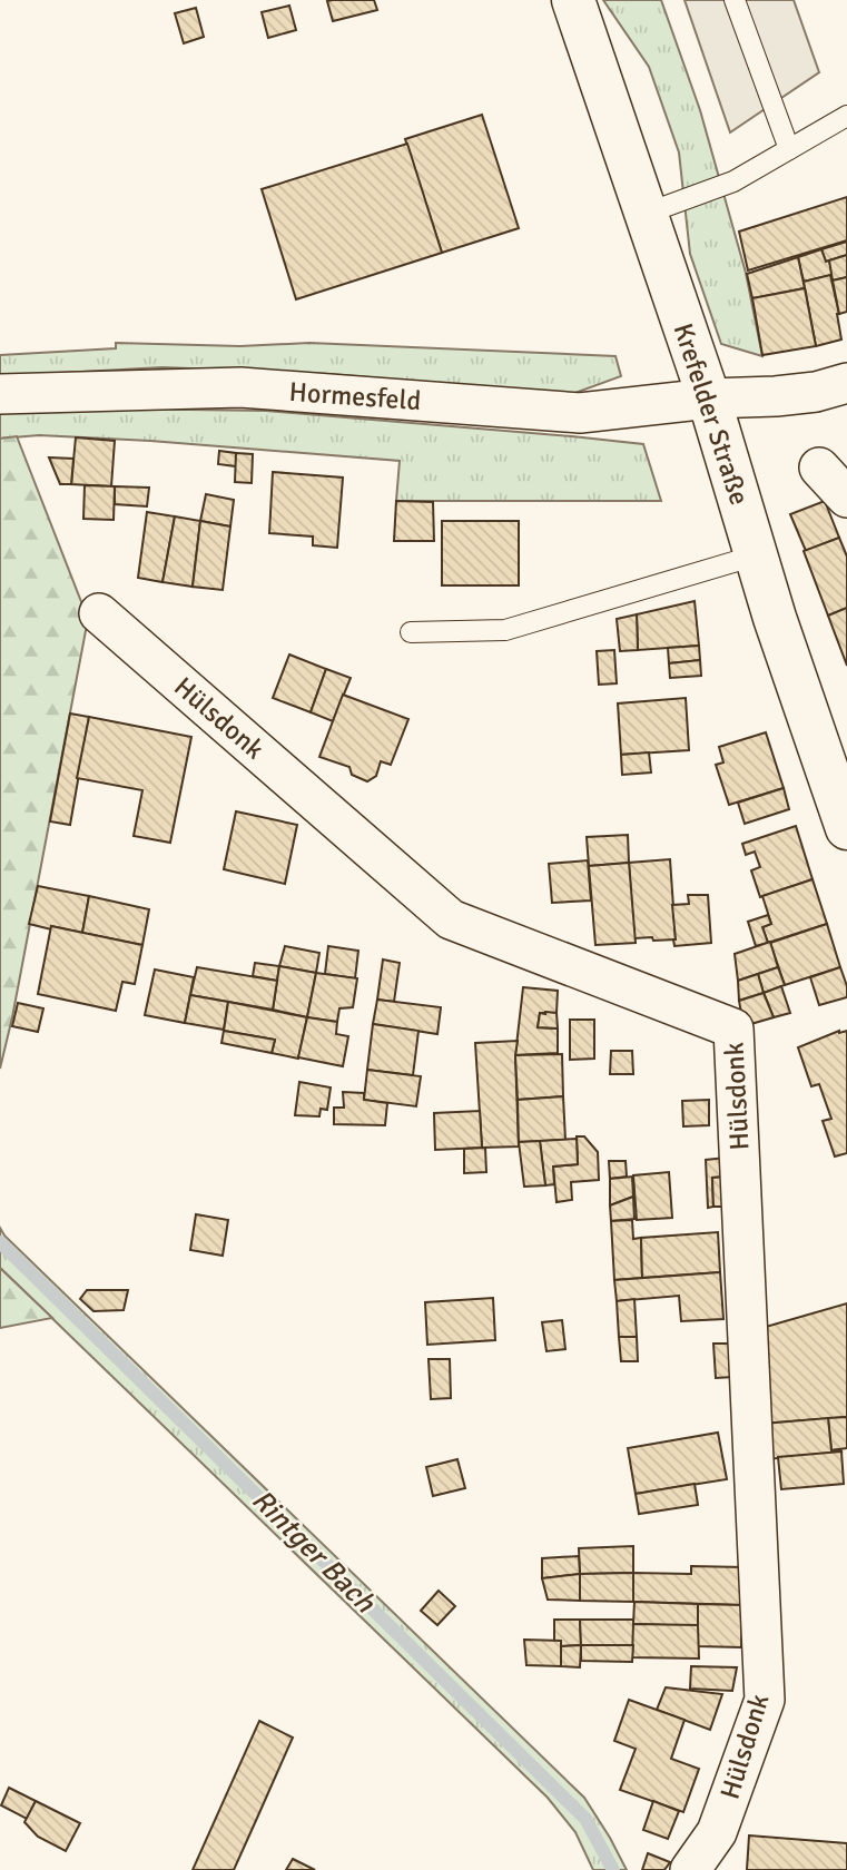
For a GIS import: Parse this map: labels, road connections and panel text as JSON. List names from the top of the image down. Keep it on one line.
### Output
{"streets":{"main road":["Krefelder Straße"],"street":["Hormesfeld","Hülsdonk"]},"crossings":[["Hormesfeld","Krefelder Straße"]],"water":["Rintger Bach"]}
